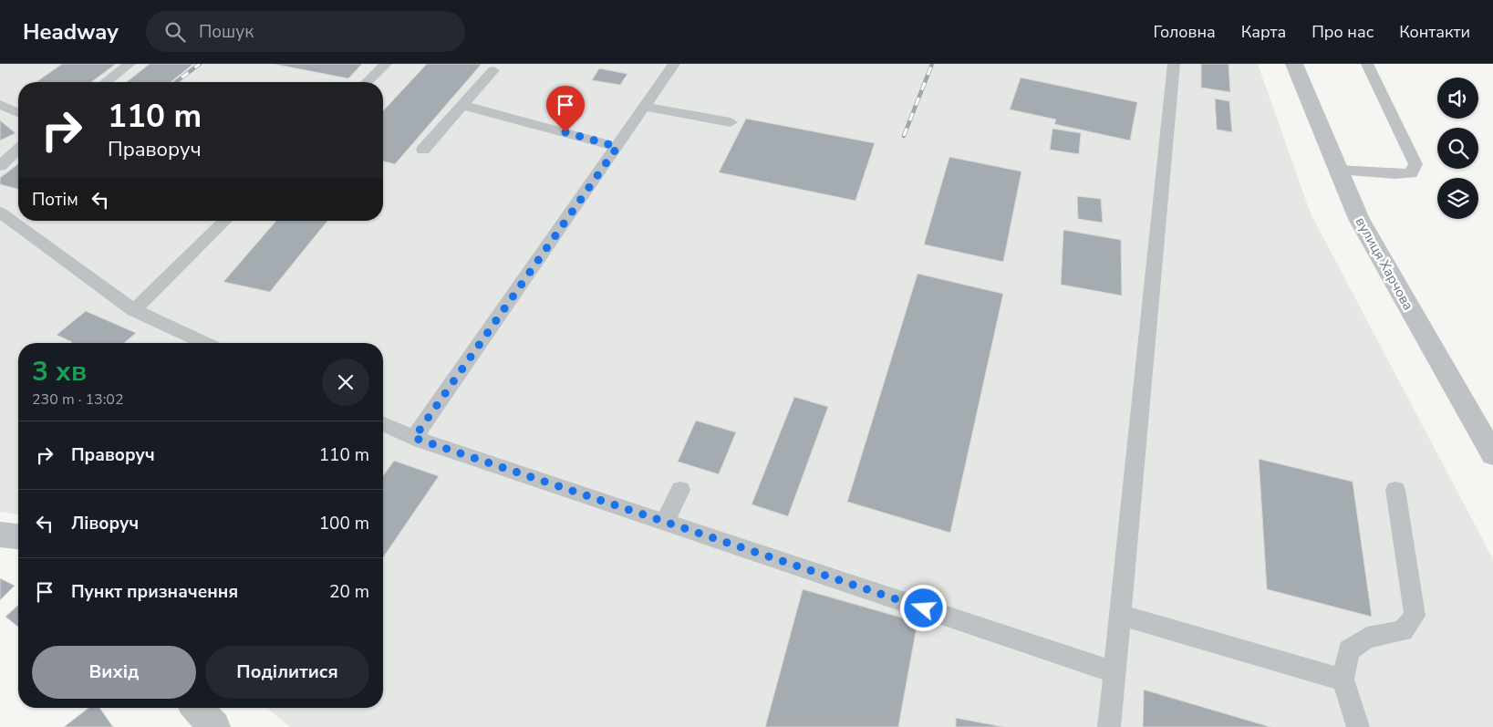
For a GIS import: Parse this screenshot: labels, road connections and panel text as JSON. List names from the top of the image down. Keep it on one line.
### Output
{"streets":{"street":["вулиця Харчова"]},"page":{"header":"Headway","search":"Пошук","nav":["Головна","Карта","Про нас","Контакти"],"turn":["110 m","Праворуч"],"then":"Потім","heading":["3 хв","230 m · 13:02"],"list":[{"name":"Праворуч","value":"110 m"},{"name":"Ліворуч","value":"100 m"},{"name":"Пункт призначення","value":"20 m"}],"buttons":["Вихід","Поділитися"]}}
